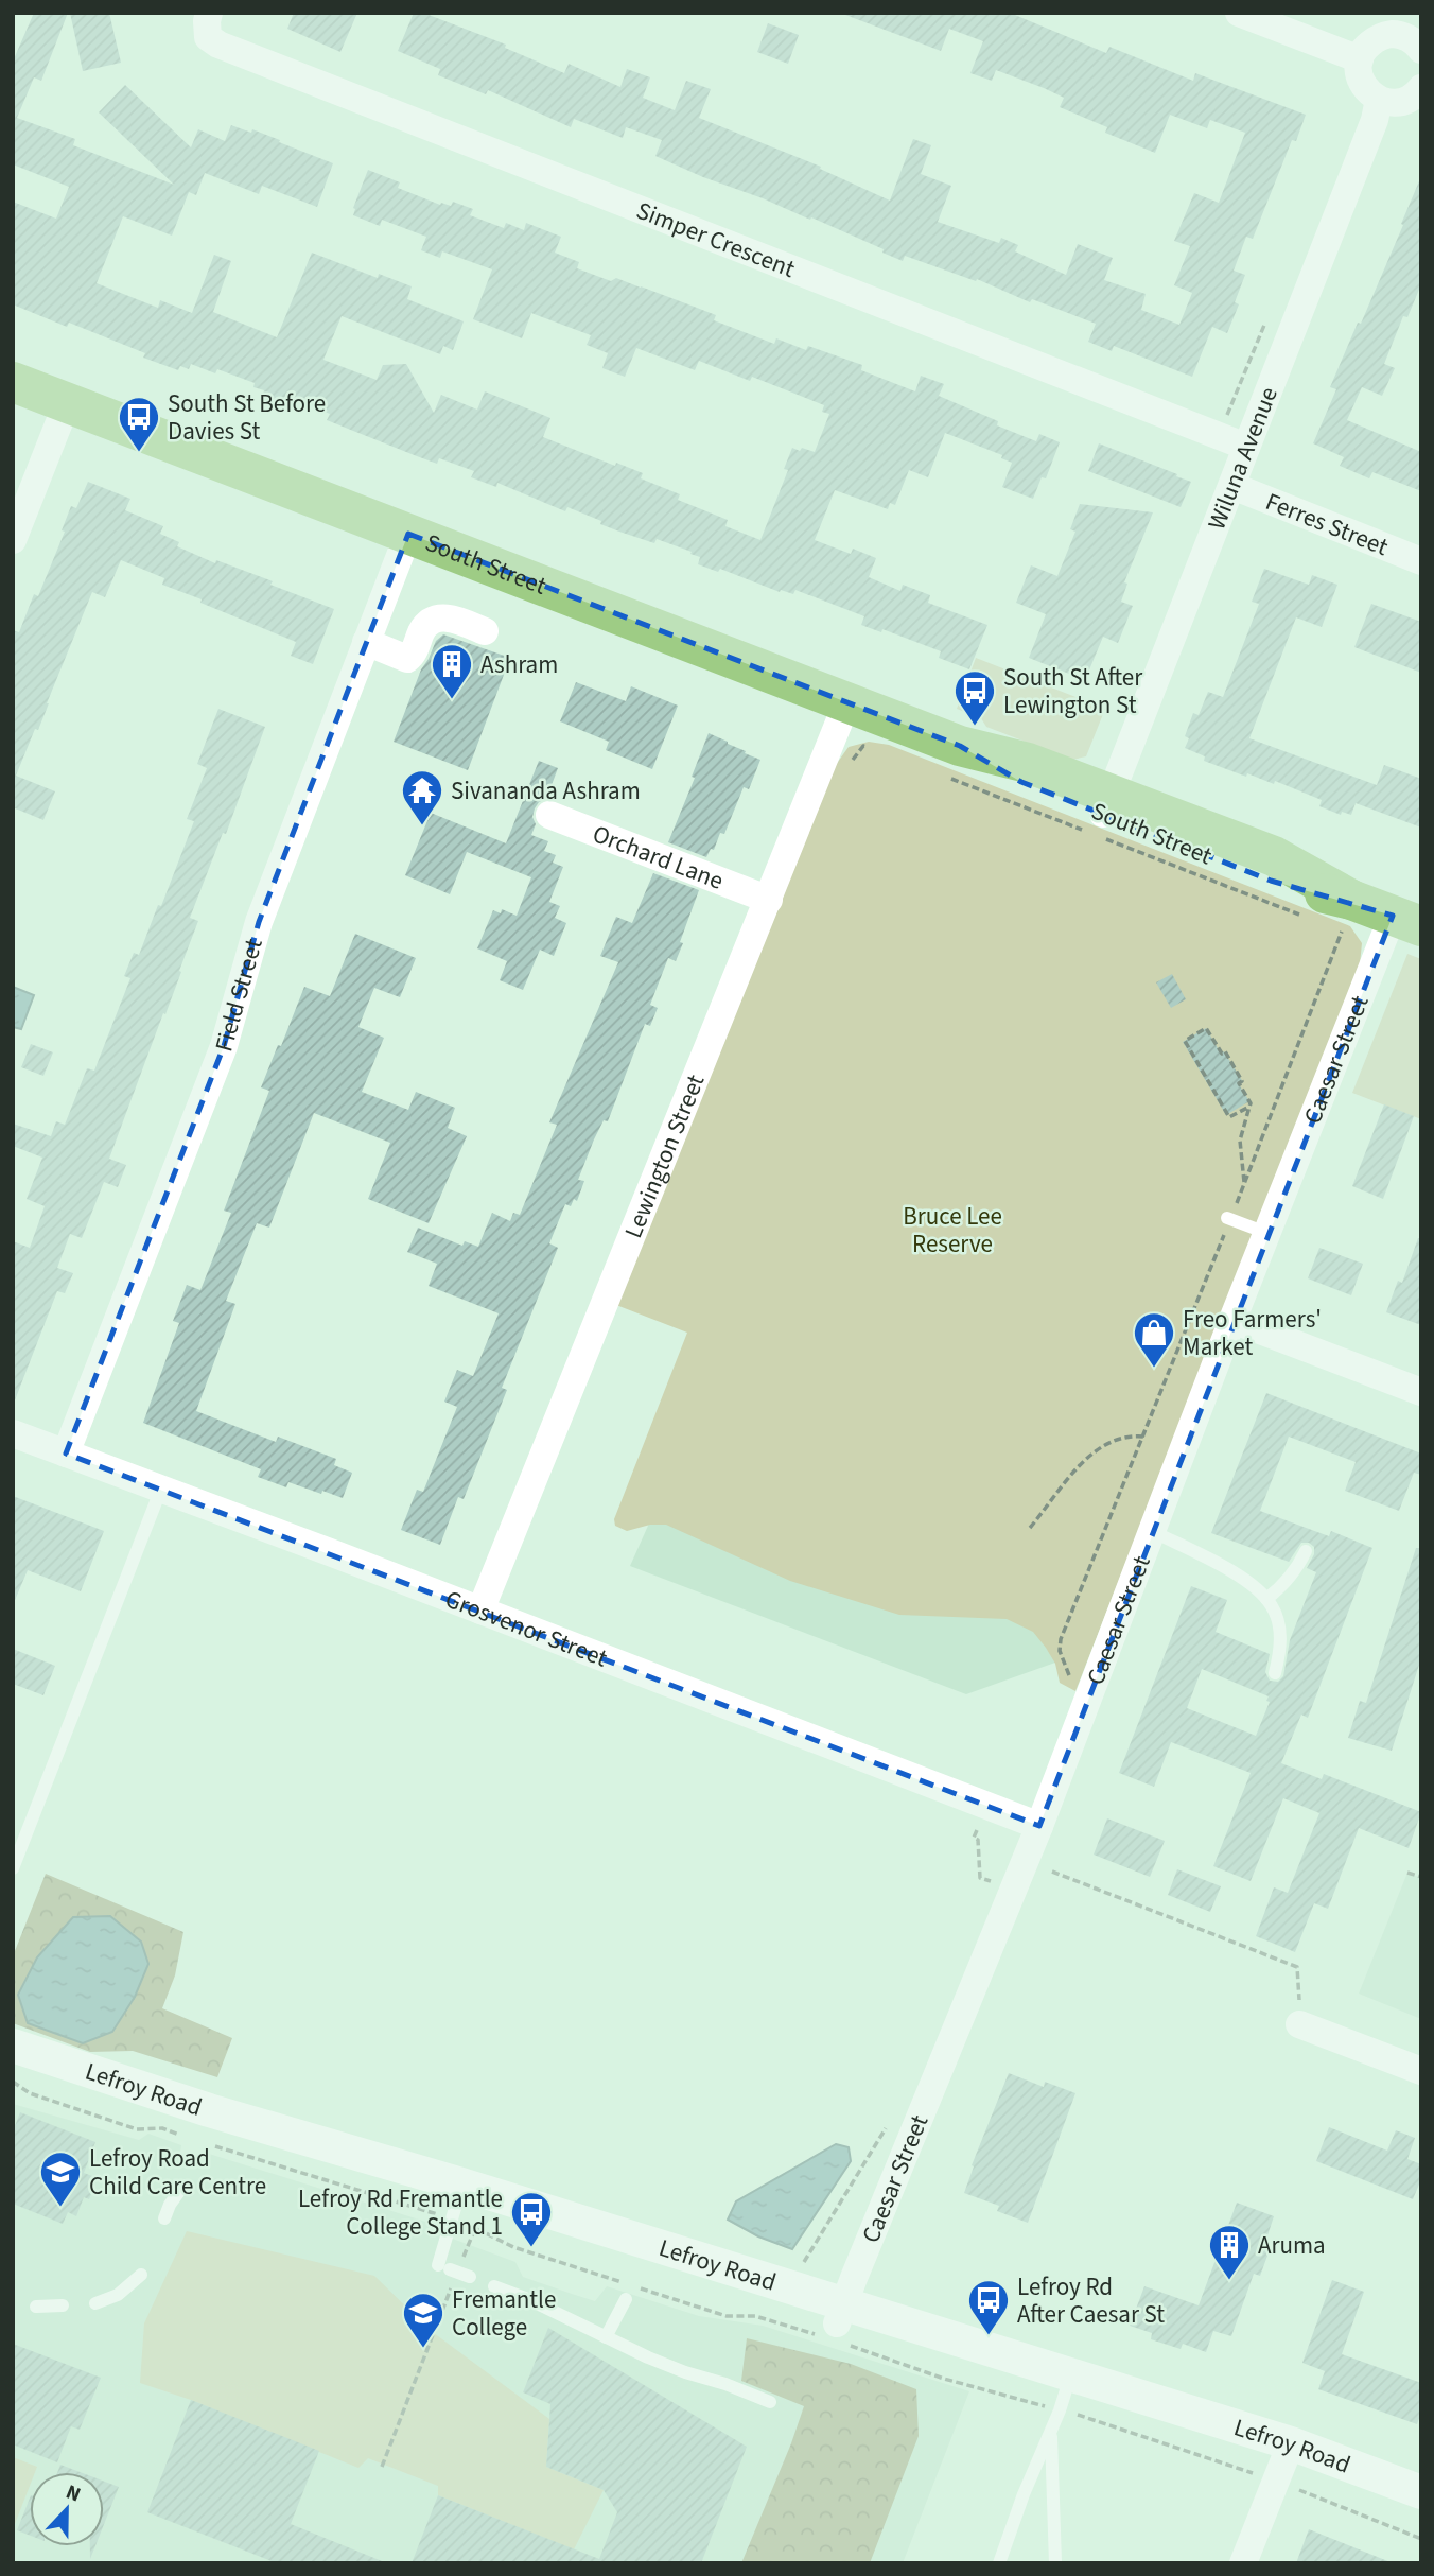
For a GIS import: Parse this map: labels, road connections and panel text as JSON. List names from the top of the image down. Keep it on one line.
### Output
{"streets":{"main road":["South Street"],"street":["Simper Crescent","Wiluna Avenue","Ferres Street","Orchard Lane","Field Street","Caesar Street","Lewington Street","Grosvenor Street","Lefroy Road"]},"crossings":[["Simper Crescent","Wiluna Avenue"],["Wiluna Avenue","Ferres Street"],["Wiluna Avenue","South Street"],["South Street","Field Street"],["South Street","Caesar Street"],["South Street","Lewington Street"],["Orchard Lane","Lewington Street"],["Field Street","Grosvenor Street"],["Caesar Street","Grosvenor Street"],["Caesar Street","Lefroy Road"],["Lewington Street","Grosvenor Street"]],"parks":["Bruce Lee Reserve"],"places":{"bus stop":["South St Before Davies St","South St After Lewington St","Lefroy Rd Fremantle College Stand 1","Lefroy Rd After Caesar St"],"building":["Ashram","Aruma"],"temple":["Sivananda Ashram"],"shop":["Freo Farmers' Market"],"school or university":["Lefroy Road Child Care Centre","Fremantle College"]},"north":"top"}
